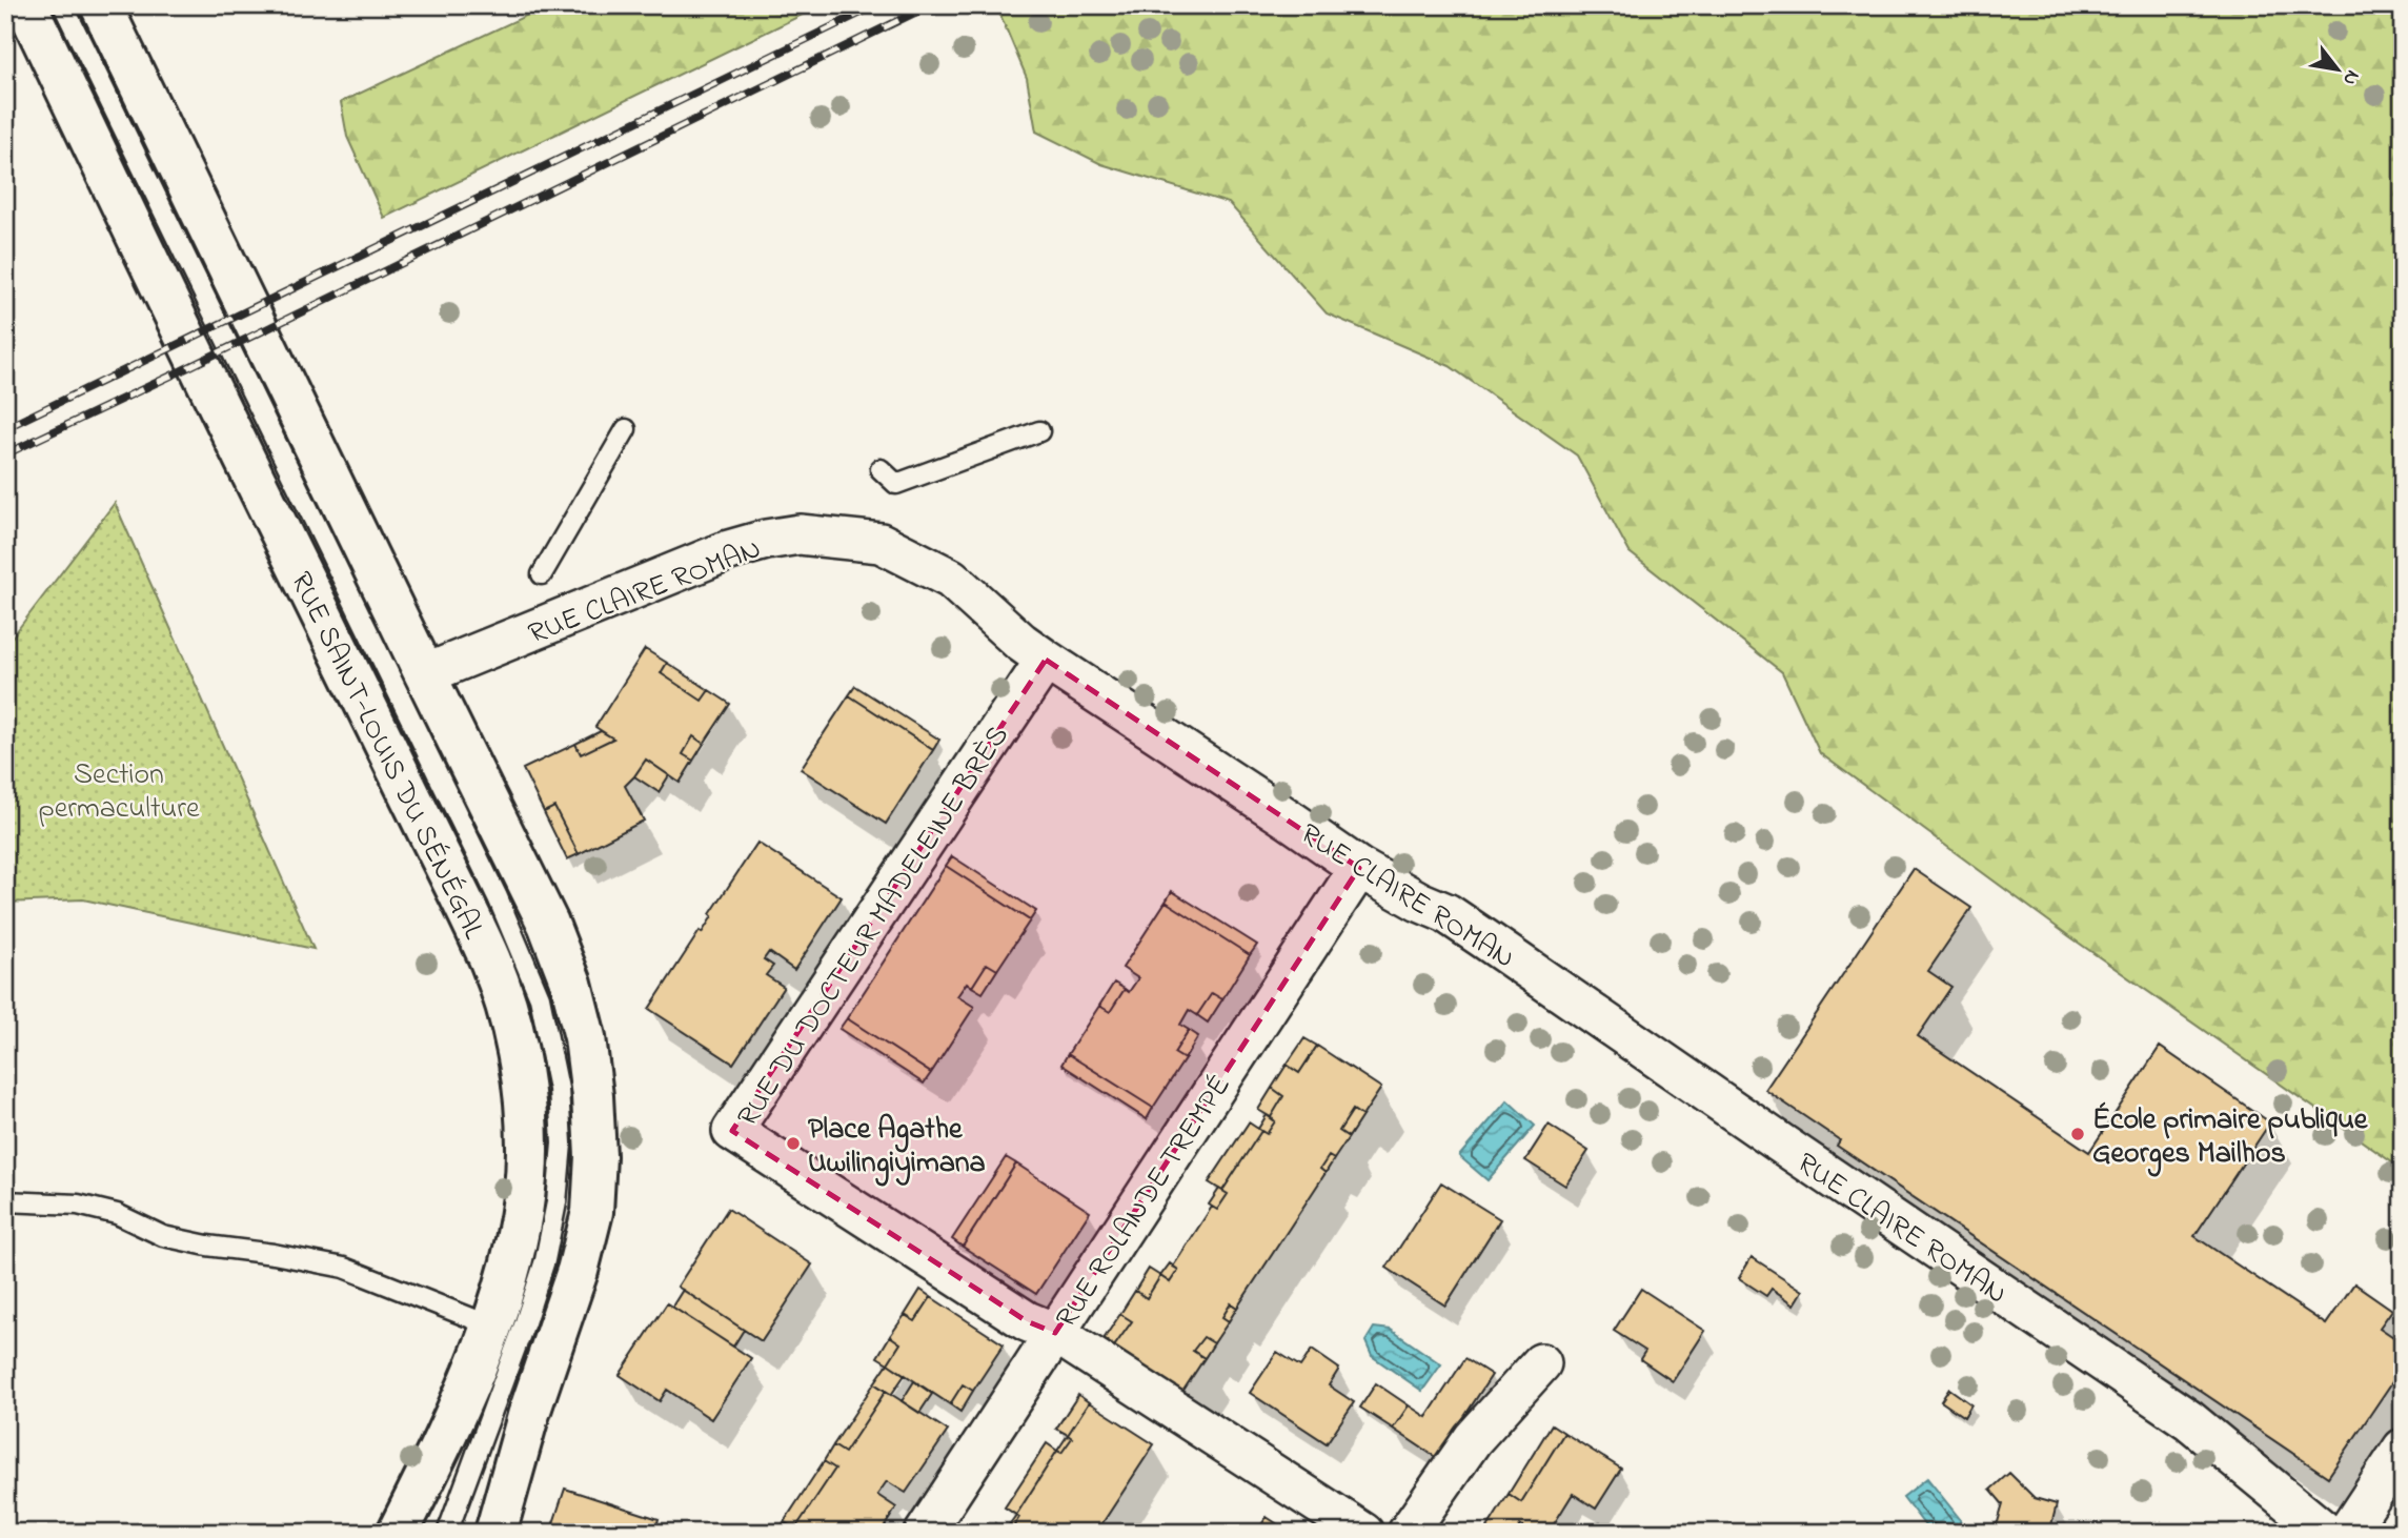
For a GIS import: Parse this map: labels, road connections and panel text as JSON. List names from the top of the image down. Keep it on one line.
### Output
{"streets":{"street":["RUE CLAIRE ROMAN","RUE SAINT-LOUIS DU SÉNÉGAL","RUE DU DOCTEUR MADELEINE BRÈS","RUE ROLANDE TREMPÉ"]},"crossings":[["RUE CLAIRE ROMAN","RUE DU DOCTEUR MADELEINE BRÈS"],["RUE CLAIRE ROMAN","RUE ROLANDE TREMPÉ"],["RUE DU DOCTEUR MADELEINE BRÈS","RUE ROLANDE TREMPÉ"]],"parks":["Section permaculture"],"places":["École primaire publique Georges Mailhos","Place Agathe Uwilingiyimana"],"north":"bottom right"}
